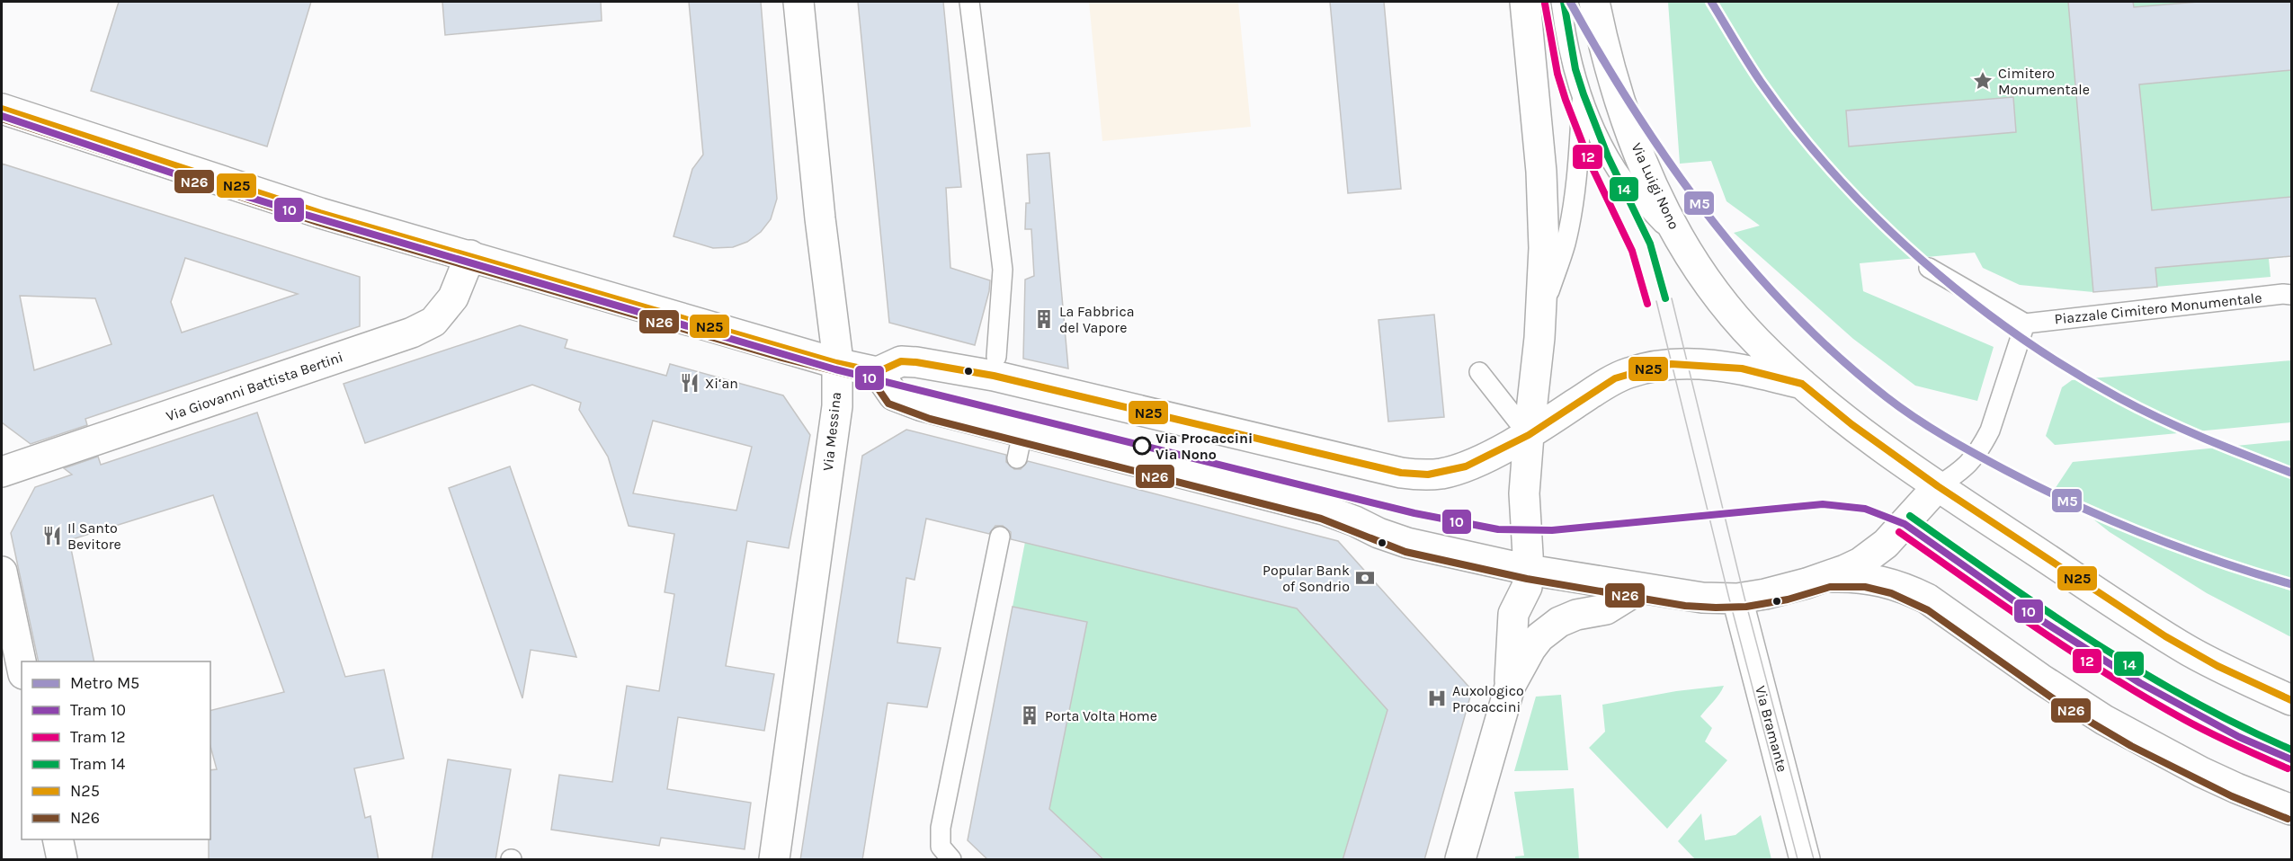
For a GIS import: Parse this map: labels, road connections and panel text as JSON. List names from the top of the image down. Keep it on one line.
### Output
{"streets":{"street":["Via Luigi Nono","Via Giovanni Battista Bertini","Via Messina","Via Bramante"],"lane":["Piazzale Cimitero Monumentale"]},"places":{"place":["Cimitero Monumentale"],"building":["La Fabbrica del Vapore","Porta Volta Home"],"restaurant":["Xi‘an","Il Santo Bevitore"],"other":["Via Procaccini Via Nono"],"bank":["Popular Bank of Sondrio"],"hospital":["Auxologico Procaccini"]},"lines":["metro line M5","tram line 14","tram line 12","transit line N25","tram line 10","transit line N26"],"legend":["Metro M5","Tram 10","Tram 12","Tram 14","N25","N26"]}
